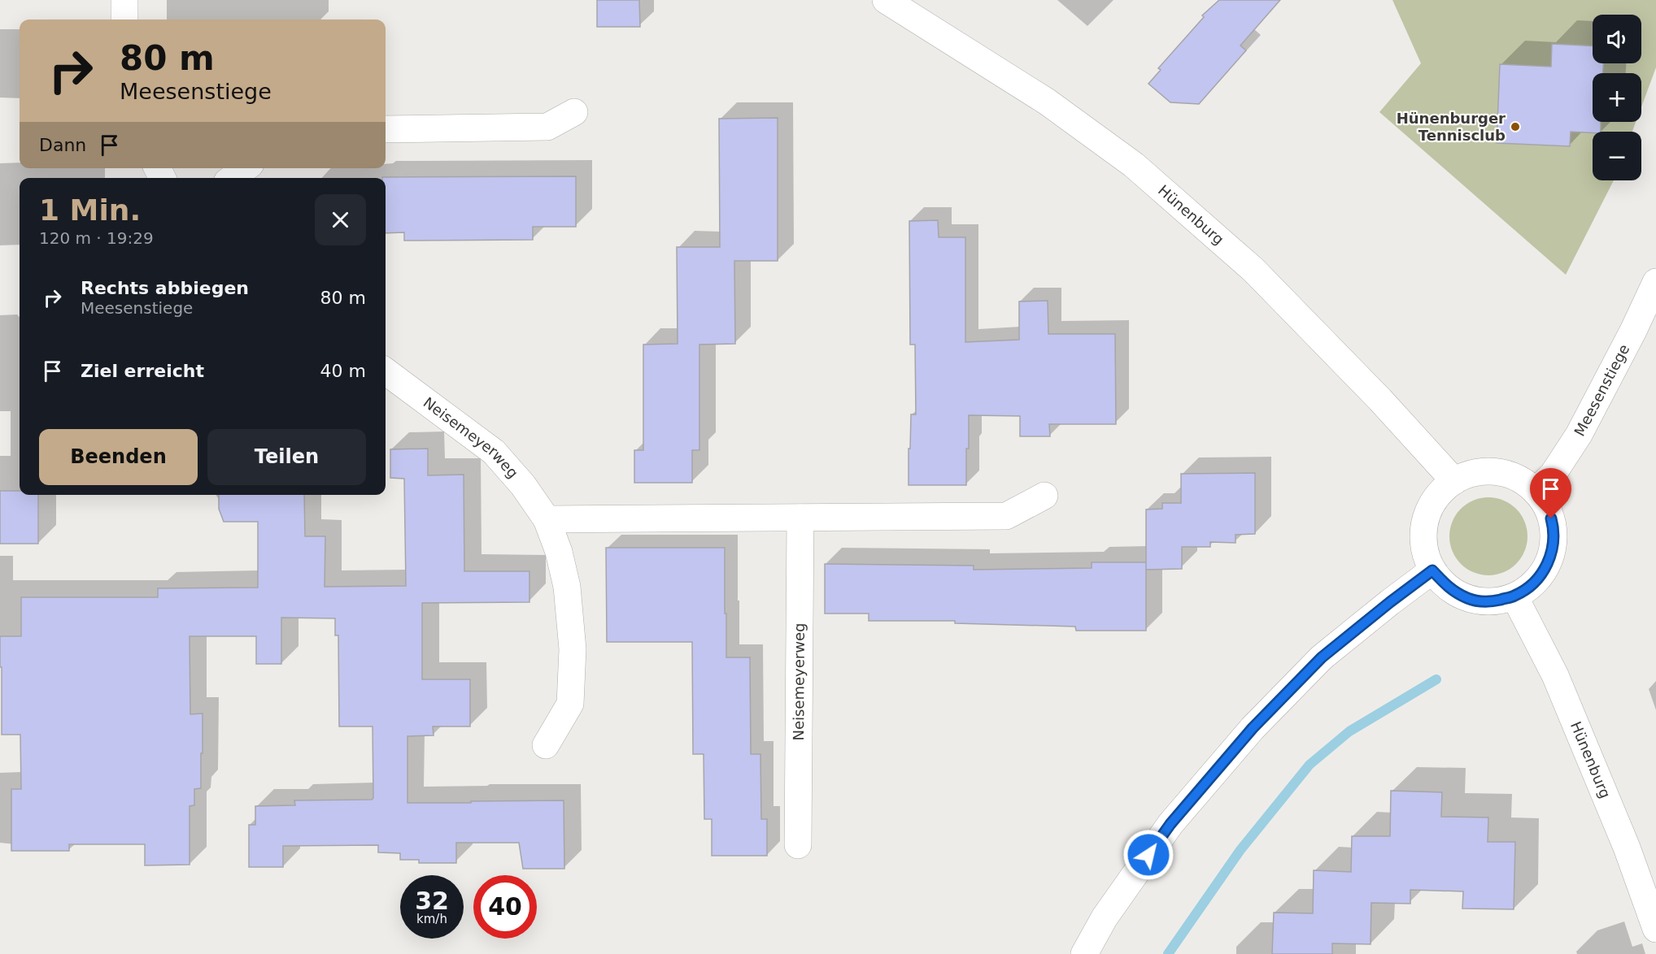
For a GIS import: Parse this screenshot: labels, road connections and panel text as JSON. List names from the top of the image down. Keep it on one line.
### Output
{"streets":{"street":["Hünenburg","Meesenstiege","Neisemeyerweg"]},"crossings":[["Hünenburg","Meesenstiege"]],"places":["Hünenburger Tennisclub"],"page":{"map_buttons":["+","−"],"turn":["80 m","Meesenstiege"],"then":"Dann","heading":["1 Min.","120 m · 19:29"],"list":[{"name":"Rechts abbiegen","note":"Meesenstiege","value":"80 m"},{"name":"Ziel erreicht","value":"40 m"}],"buttons":["Beenden","Teilen"],"speed":"32 km/h","limit":"40"}}
